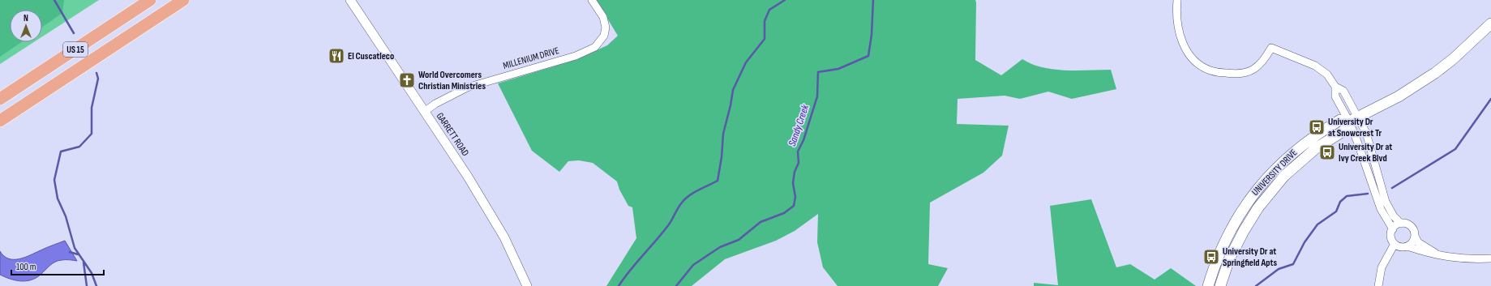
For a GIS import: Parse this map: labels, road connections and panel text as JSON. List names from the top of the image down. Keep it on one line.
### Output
{"streets":{"highway":["US 15"],"main road":["UNIVERSITY DRIVE"],"street":["MILLENIUM DRIVE","GARRETT ROAD"]},"crossings":[["MILLENIUM DRIVE","GARRETT ROAD"]],"water":["Sandy Creek"],"places":{"restaurant":["El Cuscatleco"],"church":["World Overcomers Christian Ministries"],"bus stop":["University Dr at Snowcrest Tr","University Dr at Ivy Creek Blvd","University Dr at Springfield Apts"]},"scale_bar":"100 m","north":"top"}
